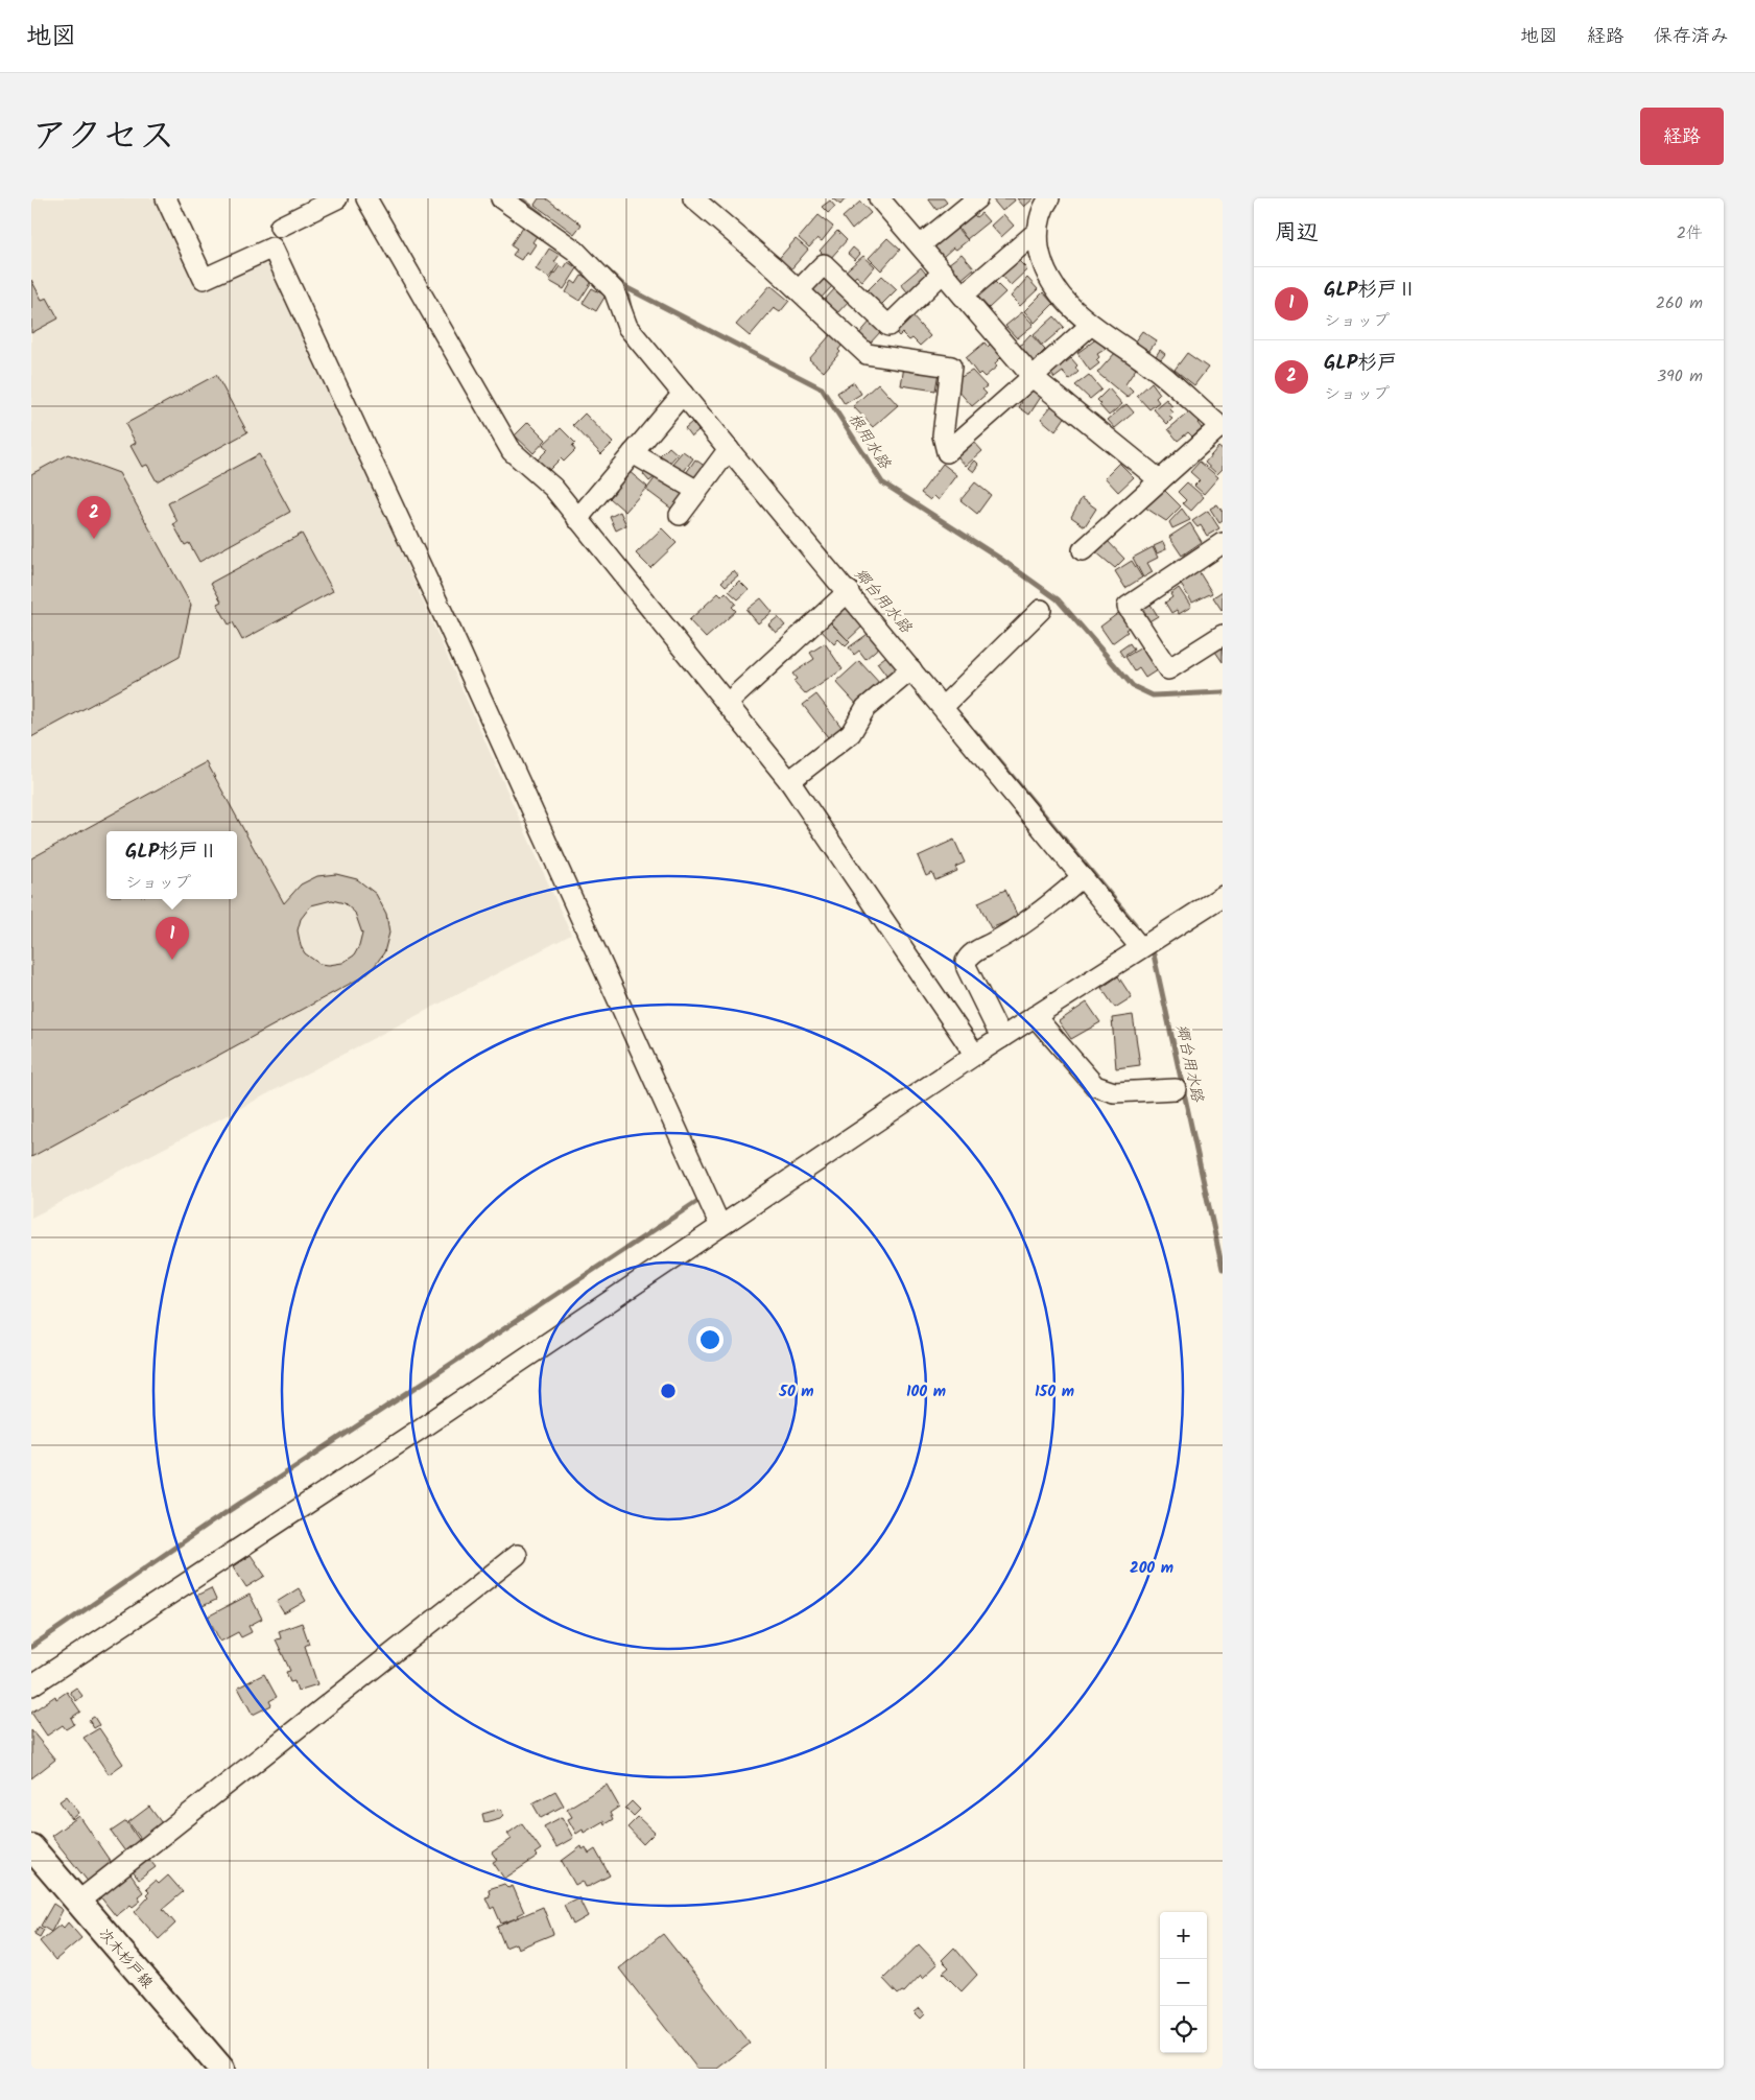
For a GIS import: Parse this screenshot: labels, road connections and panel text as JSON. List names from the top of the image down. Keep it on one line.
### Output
{"streets":{"main road":["次木杉戸線"]},"water":["根用水路","郷台用水路"],"page":{"header":"地図","nav":["地図","経路","保存済み"],"title":"アクセス","buttons":"経路","heading":["周辺","2件"],"list":[{"mark":"1","name":"GLP杉戸Ⅱ","note":"ショップ","value":"260 m"},{"mark":"2","name":"GLP杉戸","note":"ショップ","value":"390 m"}],"pins":["2","1"],"popup":["GLP杉戸Ⅱ","ショップ"],"map_buttons":["+","−"]},"rings":["50 m","100 m","150 m","200 m"]}
